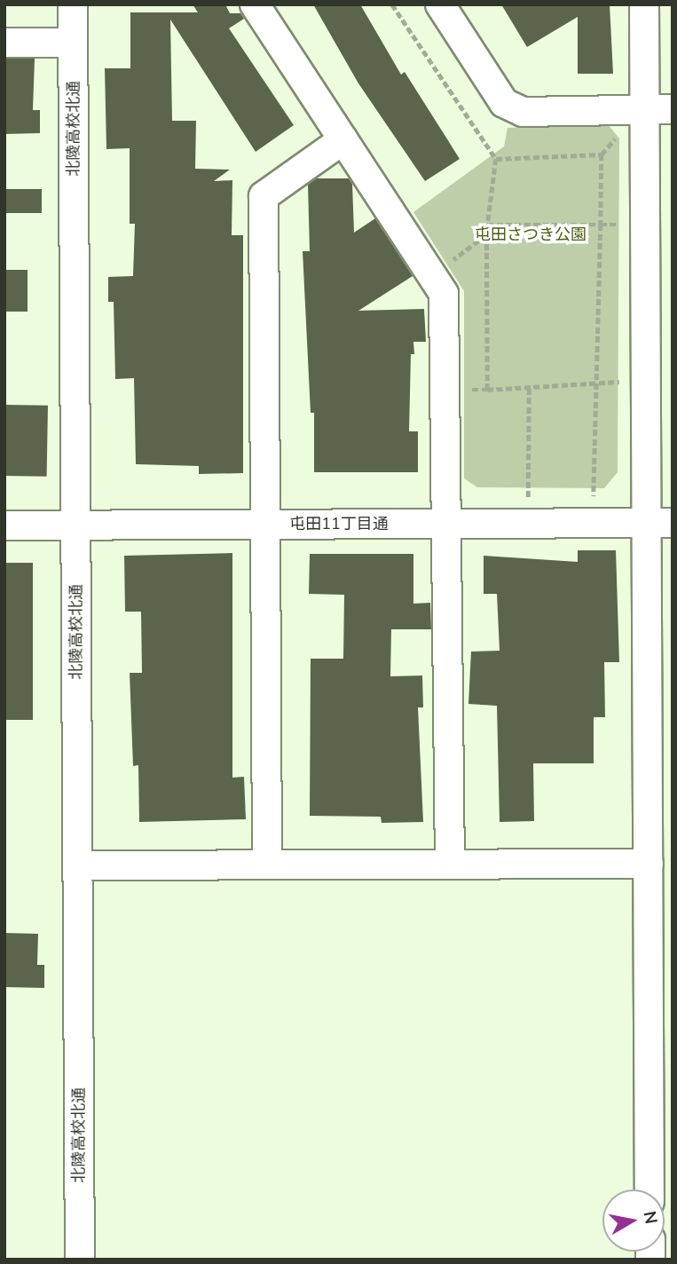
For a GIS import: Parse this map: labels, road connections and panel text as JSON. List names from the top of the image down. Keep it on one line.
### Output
{"streets":{"street":["北陵高校北通","屯田11丁目通"]},"crossings":[["北陵高校北通","屯田11丁目通"]],"parks":["屯田さつき公園"],"north":"right"}
